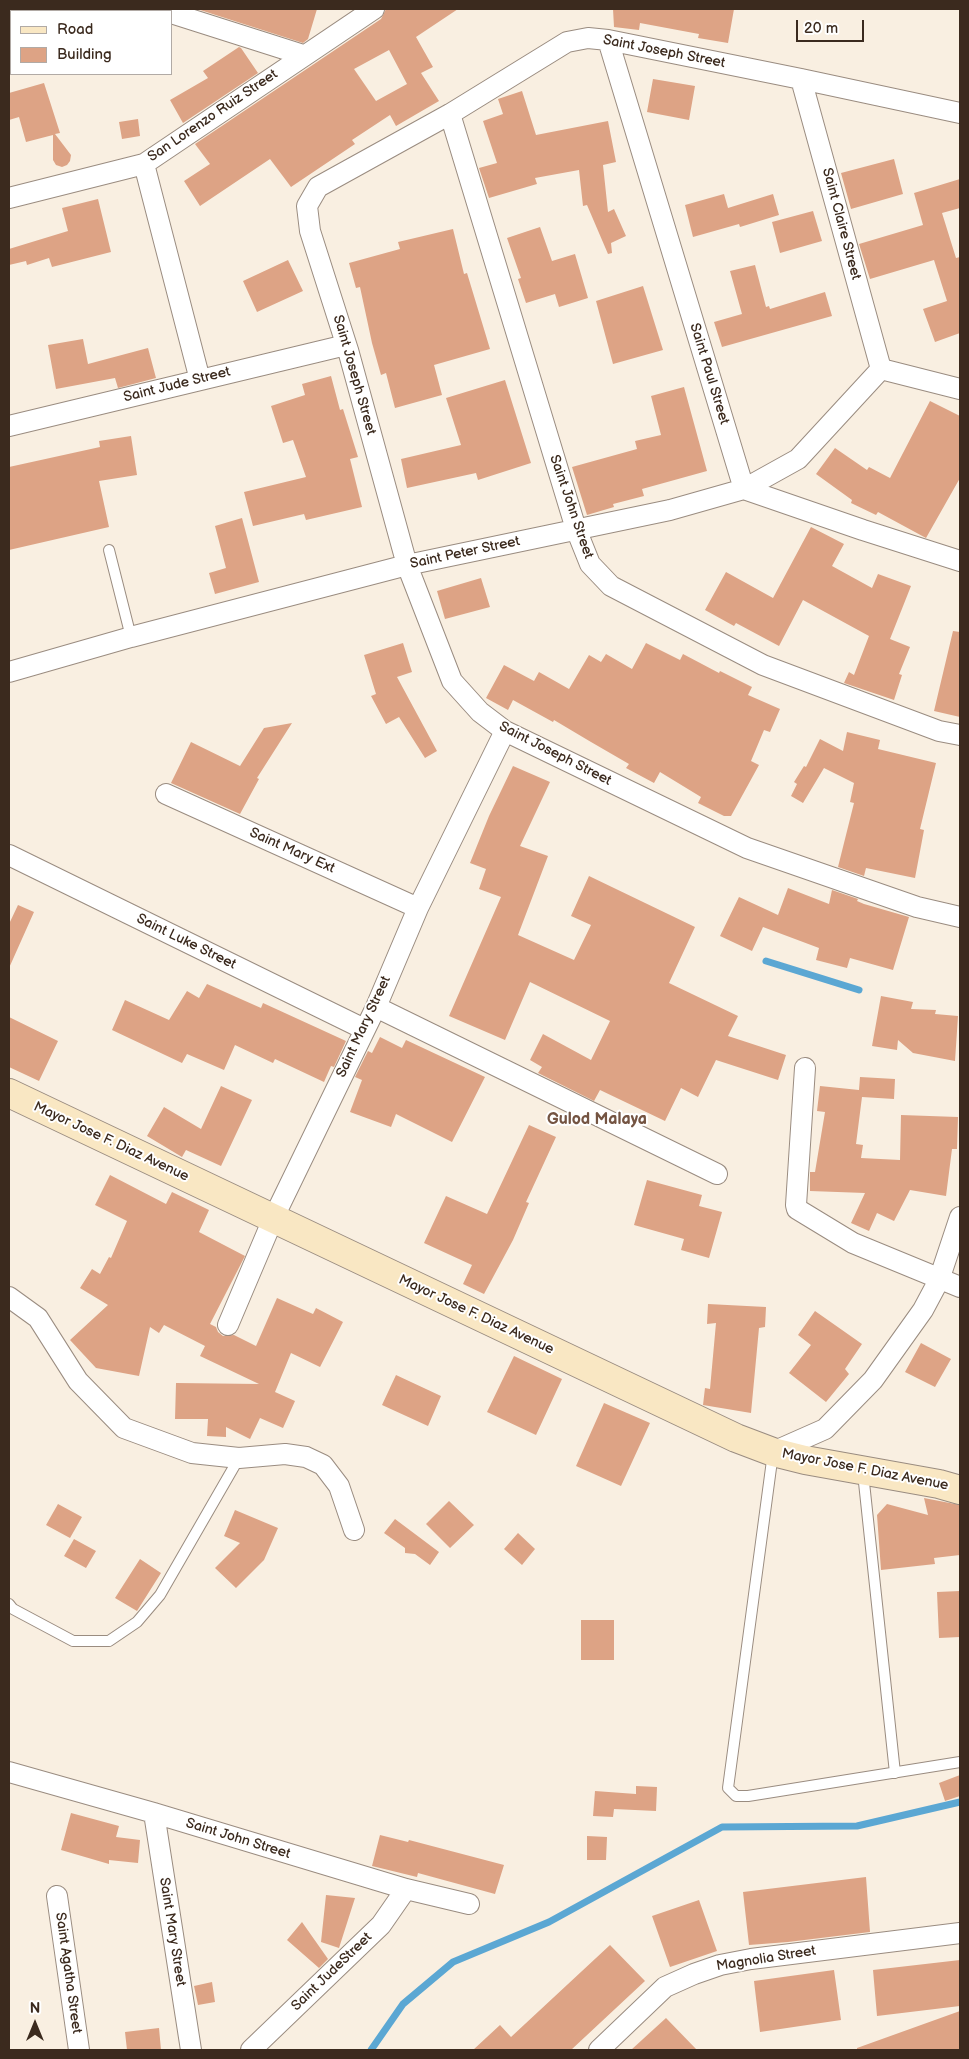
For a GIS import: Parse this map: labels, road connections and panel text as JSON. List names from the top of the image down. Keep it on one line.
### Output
{"streets":{"main road":["Mayor Jose F. Diaz Avenue"],"street":["Saint Joseph Street","San Lorenzo Ruiz Street","Saint Claire Street","Saint Paul Street","Saint Jude Street","Saint John Street","Saint Peter Street","Saint Mary Ext","Saint Luke Street","Saint Mary Street","Magnolia Street","Saint JudeStreet","Saint Agatha Street"]},"crossings":[["Saint Joseph Street","Saint Claire Street"],["Saint Joseph Street","Saint Paul Street"],["Saint Joseph Street","Saint Jude Street"],["Saint Joseph Street","Saint John Street"],["Saint Joseph Street","Saint Peter Street"],["Saint Joseph Street","Saint Mary Street"],["Saint Claire Street","Saint Peter Street"],["Saint Paul Street","Saint Peter Street"],["Saint John Street","Saint Peter Street"],["Saint John Street","Saint Mary Street"],["Saint John Street","Saint JudeStreet"],["Saint Mary Ext","Saint Mary Street"],["Saint Luke Street","Saint Mary Street"],["Saint Mary Street","Mayor Jose F. Diaz Avenue"]],"districts":["Gulod Malaya"],"legend":["Road","Building"],"scale_bar":"20 m","north":"top"}
